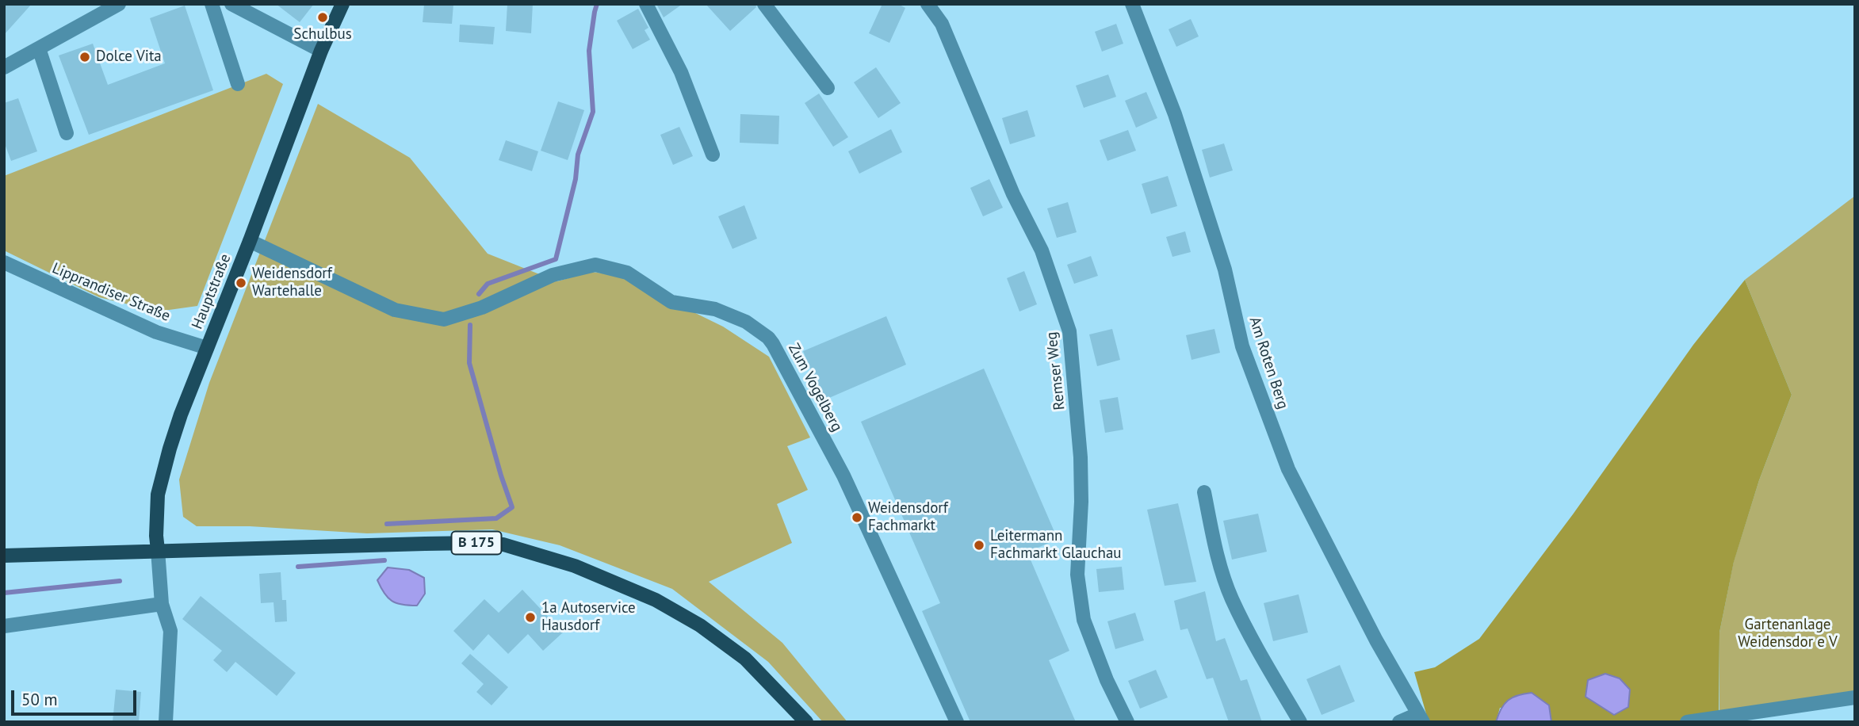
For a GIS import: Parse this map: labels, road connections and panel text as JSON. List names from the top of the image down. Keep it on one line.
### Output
{"streets":{"main road":["Hauptstraße","B 175"],"street":["Lipprandiser Straße","Am Roten Berg","Remser Weg","Zum Vogelberg"]},"crossings":[["Hauptstraße","Lipprandiser Straße"],["Hauptstraße","Zum Vogelberg"],["Hauptstraße","B 175"]],"parks":["Gartenanlage Weidensdor e V"],"places":["Schulbus","Dolce Vita","Weidensdorf Wartehalle","Weidensdorf Fachmarkt","Leitermann Fachmarkt Glauchau","1a Autoservice Hausdorf"],"scale_bar":"50 m"}
